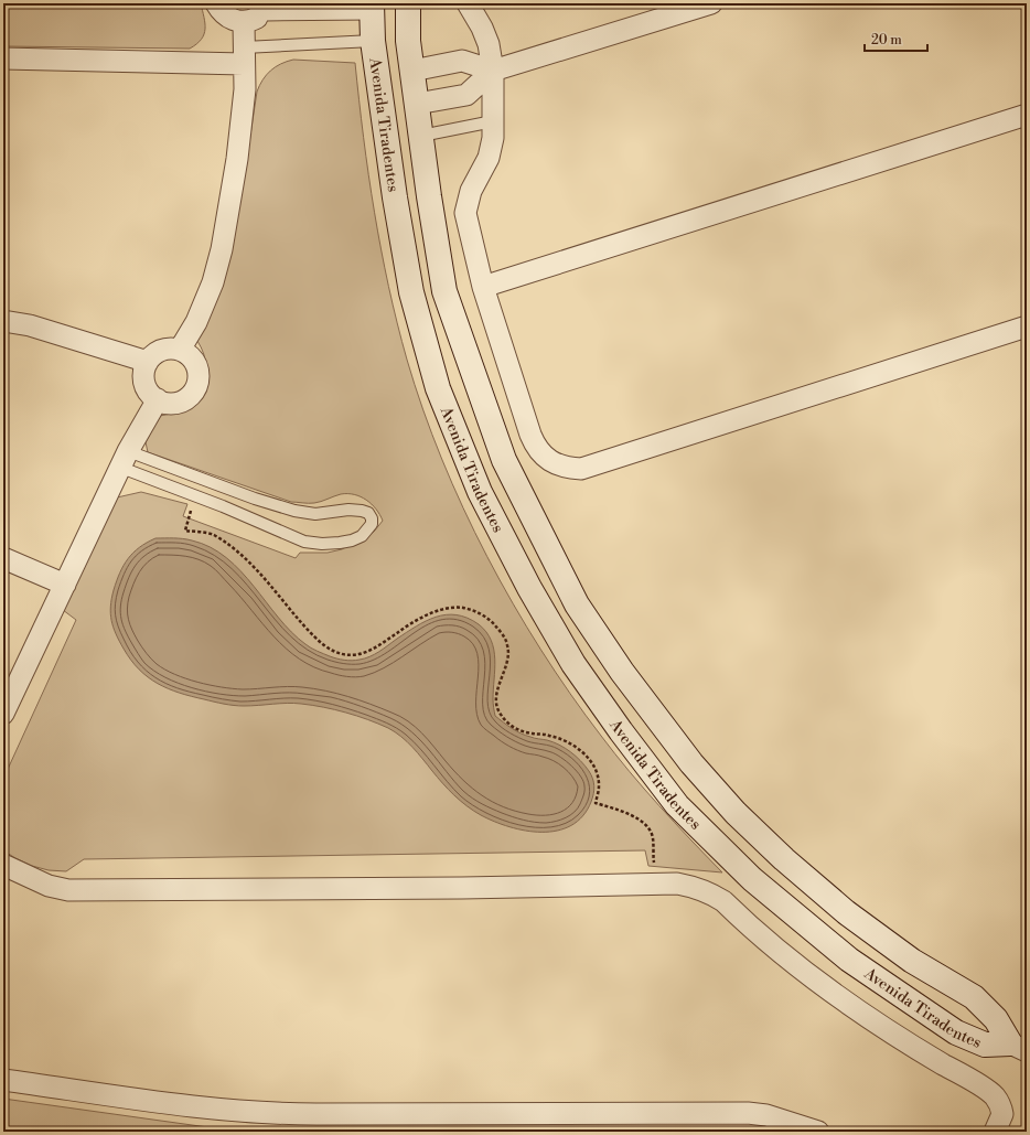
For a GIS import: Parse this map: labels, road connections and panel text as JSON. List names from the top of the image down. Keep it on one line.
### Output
{"streets":{"street":["Avenida Tiradentes"]},"scale_bar":"20 m"}
